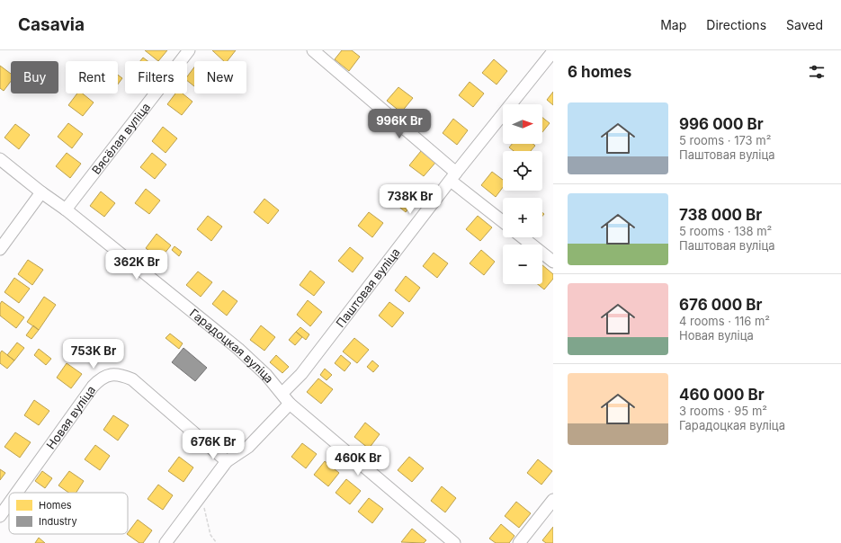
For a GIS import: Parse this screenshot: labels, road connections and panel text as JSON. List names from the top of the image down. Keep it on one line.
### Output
{"streets":{"street":["Вясёлая вуліца","Паштовая вуліца","Гарадоцкая вуліца","Новая вуліца"]},"crossings":[["Вясёлая вуліца","Гарадоцкая вуліца"],["Паштовая вуліца","Гарадоцкая вуліца"]],"legend":["Homes","Industry"],"north":"right","page":{"header":"Casavia","nav":["Map","Directions","Saved"],"heading":"6 homes","chip":["Buy","Rent","Filters","New"],"list":[{"name":"996 000 Br","note":"5 rooms · 173 m² · Паштовая вуліца"},{"name":"738 000 Br","note":"5 rooms · 138 m² · Паштовая вуліца"},{"name":"676 000 Br","note":"4 rooms · 116 m² · Новая вуліца"},{"name":"460 000 Br","note":"3 rooms · 95 m² · Гарадоцкая вуліца"}],"map_buttons":["+","−"],"price":["996K Br","738K Br","362K Br","753K Br","676K Br","460K Br"]}}
